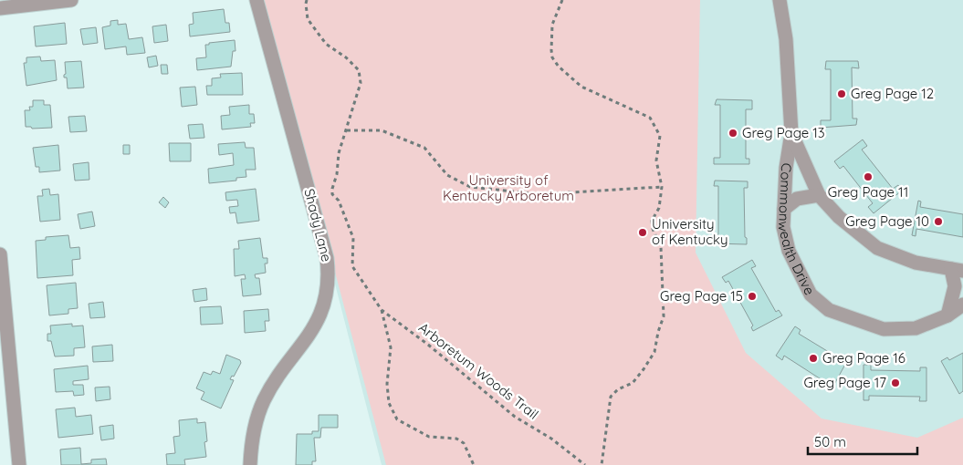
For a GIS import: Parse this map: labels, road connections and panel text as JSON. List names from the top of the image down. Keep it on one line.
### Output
{"streets":{"street":["Shady Lane","Commonwealth Drive"],"path":["Arboretum Woods Trail"]},"parks":["University of Kentucky Arboretum"],"places":["Greg Page 12","Greg Page 13","Greg Page 11","Greg Page 10","University of Kentucky","Greg Page 15","Greg Page 16","Greg Page 17"],"scale_bar":"50 m"}
